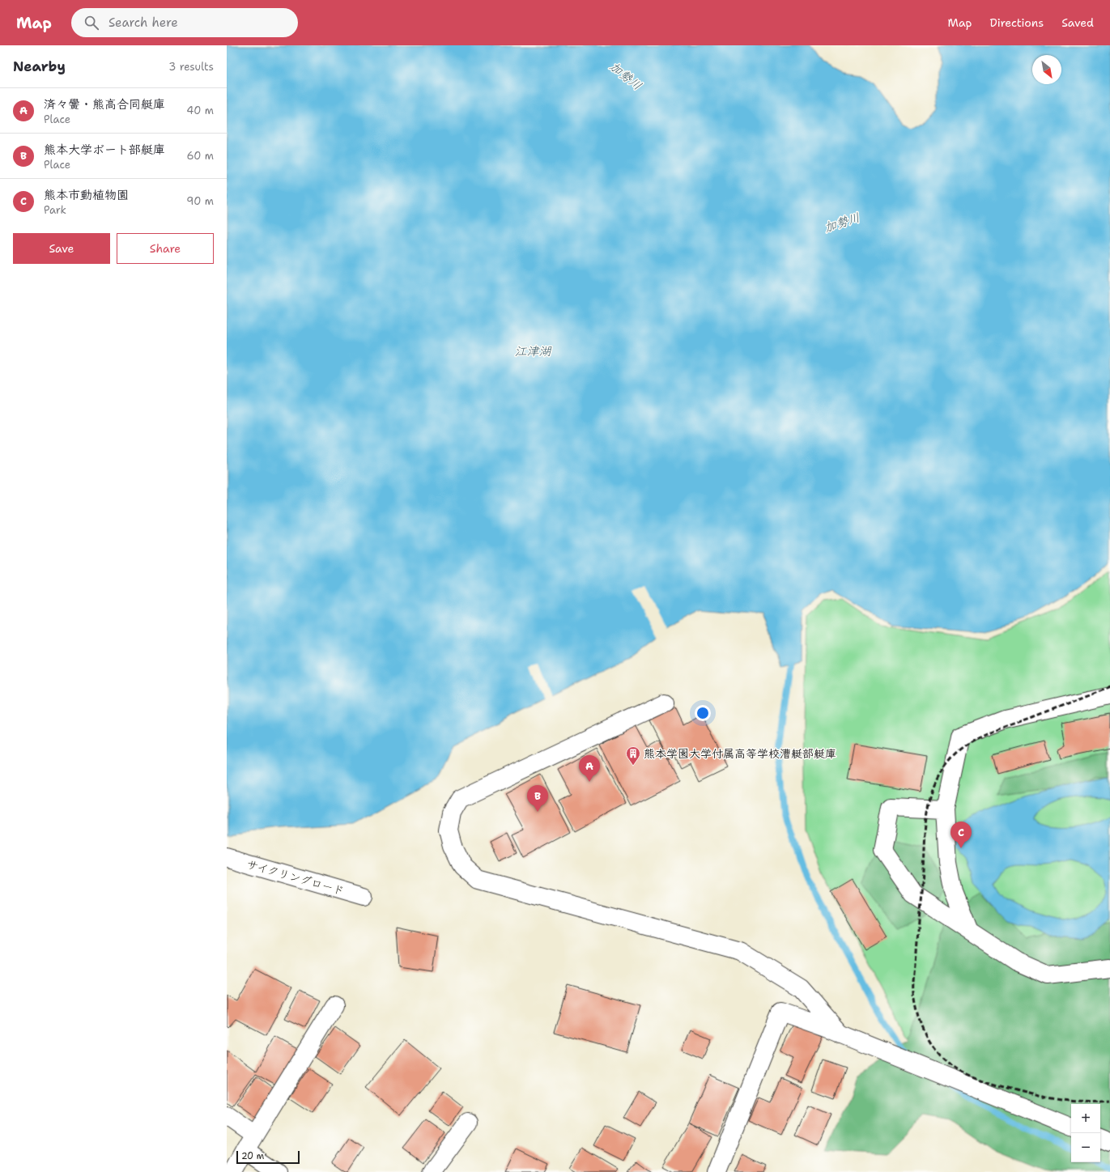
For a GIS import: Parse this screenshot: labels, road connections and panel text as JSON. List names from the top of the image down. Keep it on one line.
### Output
{"streets":{"street":["サイクリングロード"]},"water":["加勢川","江津湖"],"places":{"building":["熊本学園大学付属高等学校漕艇部艇庫"]},"scale_bar":"20 m","north":"bottom right","page":{"header":"Map","search":"Search here","nav":["Map","Directions","Saved"],"heading":["Nearby","3 results"],"list":[{"mark":"A","name":"済々黌・熊高合同艇庫","note":"Place","value":"40 m"},{"mark":"B","name":"熊本大学ボート部艇庫","note":"Place","value":"60 m"},{"mark":"C","name":"熊本市動植物園","note":"Park","value":"90 m"}],"buttons":["Save","Share"],"pins":["A","B","C"],"map_buttons":["+","−"],"scale":"20 m"}}
